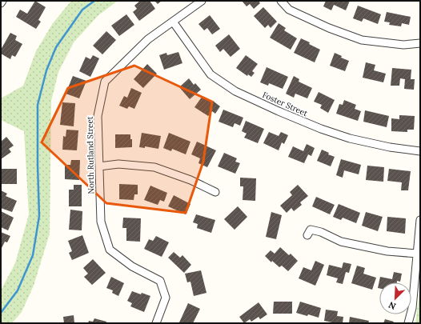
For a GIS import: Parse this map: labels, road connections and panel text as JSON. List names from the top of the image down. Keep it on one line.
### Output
{"streets":{"street":["Foster Street","North Rutland Street"]},"crossings":[["Foster Street","North Rutland Street"]],"north":"bottom left"}
